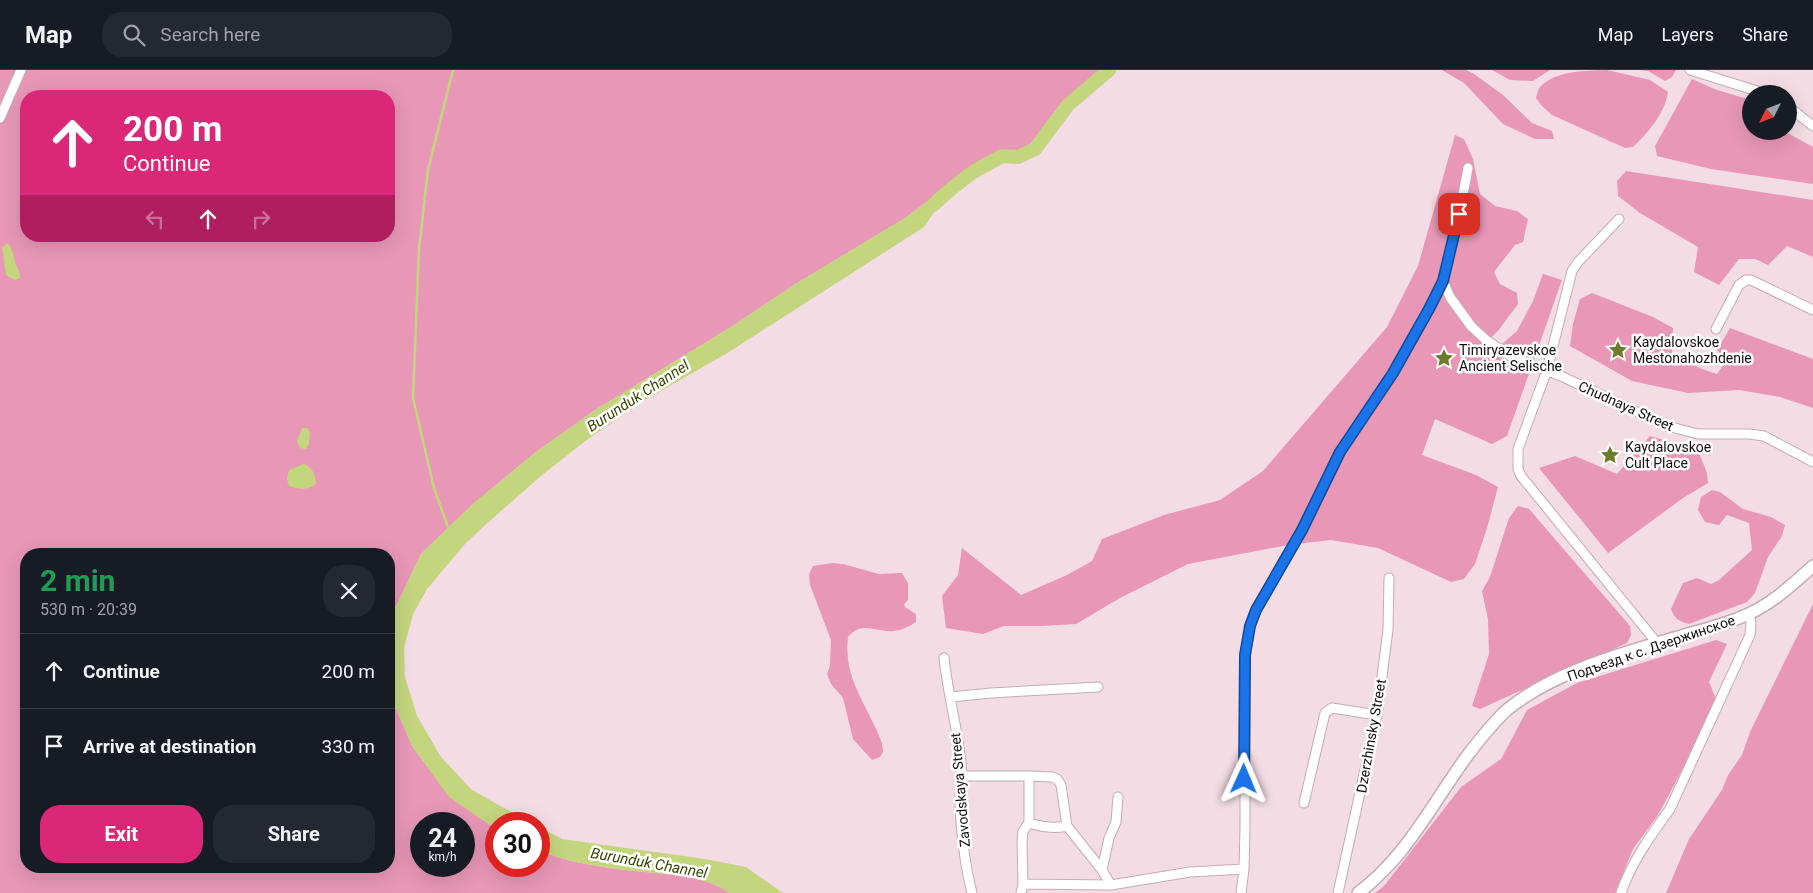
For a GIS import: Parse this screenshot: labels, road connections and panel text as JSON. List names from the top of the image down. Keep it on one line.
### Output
{"streets":{"street":["Chudnaya Street","Подъезд к с. Дзержинское","Dzerzhinsky Street","Zavodskaya Street"]},"water":["Burunduk Channel"],"places":{"place":["Kaydalovskoe Mestonahozhdenie","Timiryazevskoe Ancient Selische","Kaydalovskoe Cult Place"]},"north":"bottom left","page":{"header":"Map","search":"Search here","nav":["Map","Layers","Share"],"turn":["200 m","Continue"],"heading":["2 min","530 m · 20:39"],"list":[{"name":"Continue","value":"200 m"},{"name":"Arrive at destination","value":"330 m"}],"buttons":["Exit","Share"],"speed":"24 km/h","limit":"30"}}
